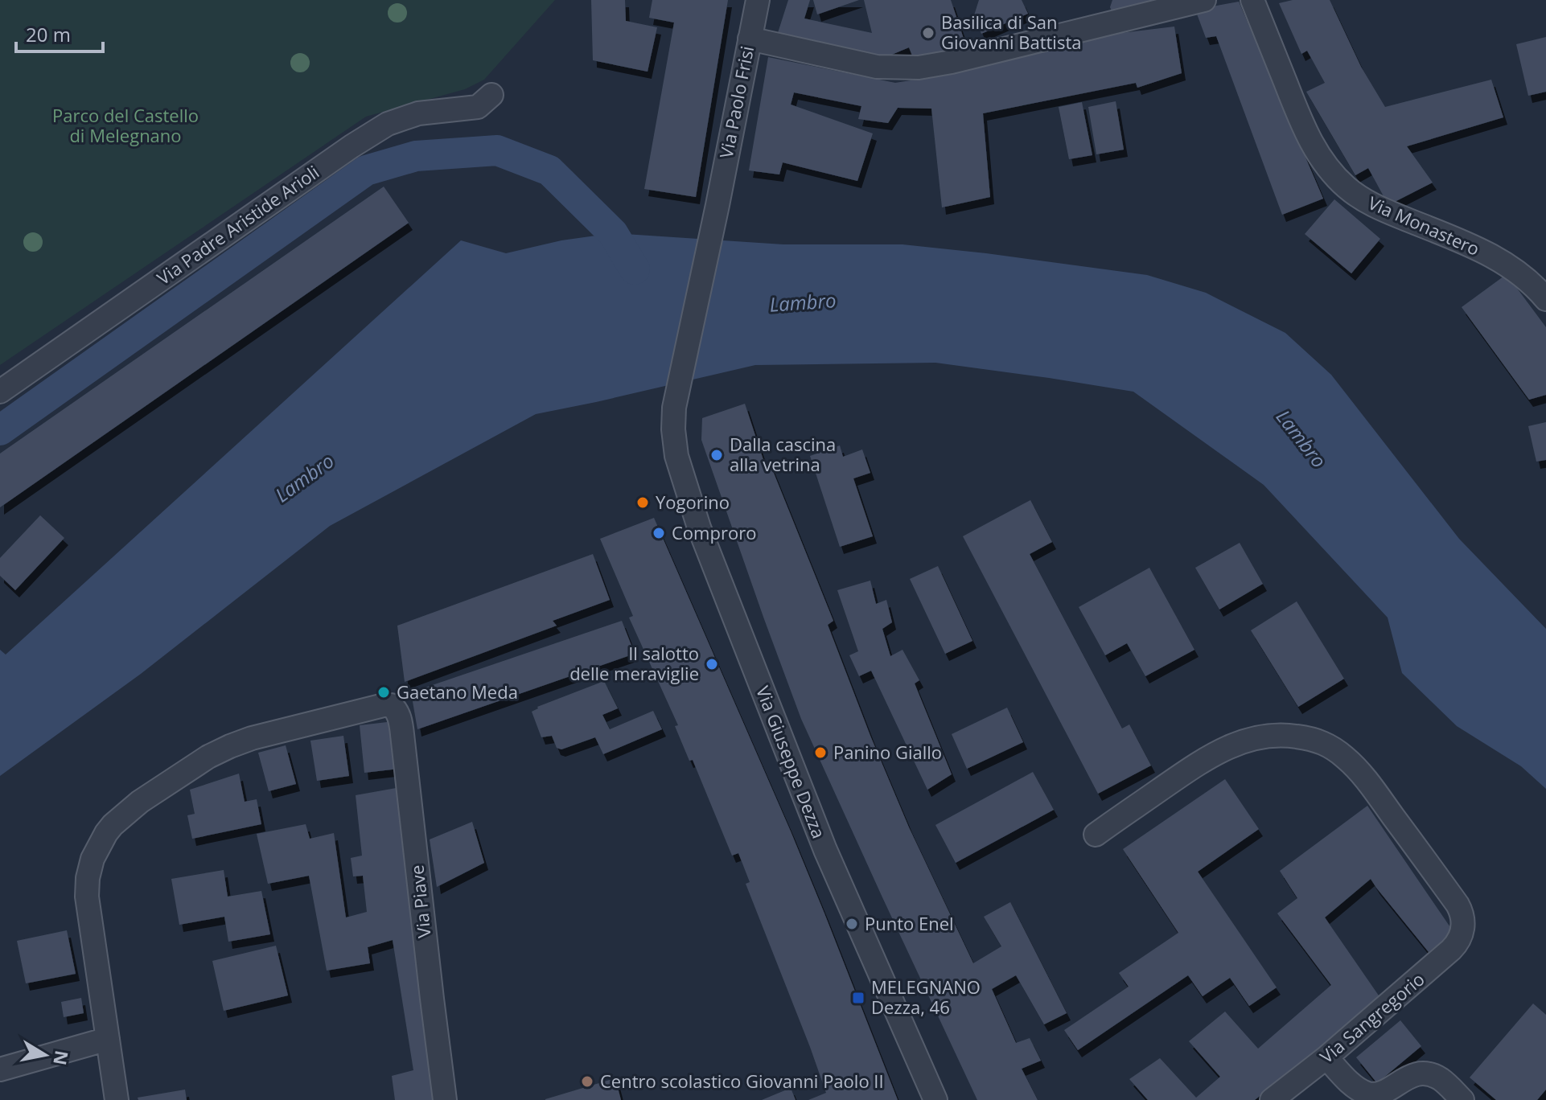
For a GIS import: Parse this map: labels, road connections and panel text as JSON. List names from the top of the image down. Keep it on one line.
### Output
{"streets":{"street":["Via Paolo Frisi","Via Padre Aristide Arioli","Via Monastero","Via Giuseppe Dezza","Via Piave","Via Sangregorio"]},"crossings":[["Via Paolo Frisi","Via Giuseppe Dezza"]],"water":["Lambro"],"parks":["Parco del Castello di Melegnano"],"places":{"other":["Basilica di San Giovanni Battista","Dalla cascina alla vetrina","Yogorino","Comproro","Il salotto delle meraviglie","Gaetano Meda","Panino Giallo","Punto Enel","Centro scolastico Giovanni Paolo II"],"transit":["MELEGNANO Dezza, 46"]},"scale_bar":"20 m","north":"right"}
